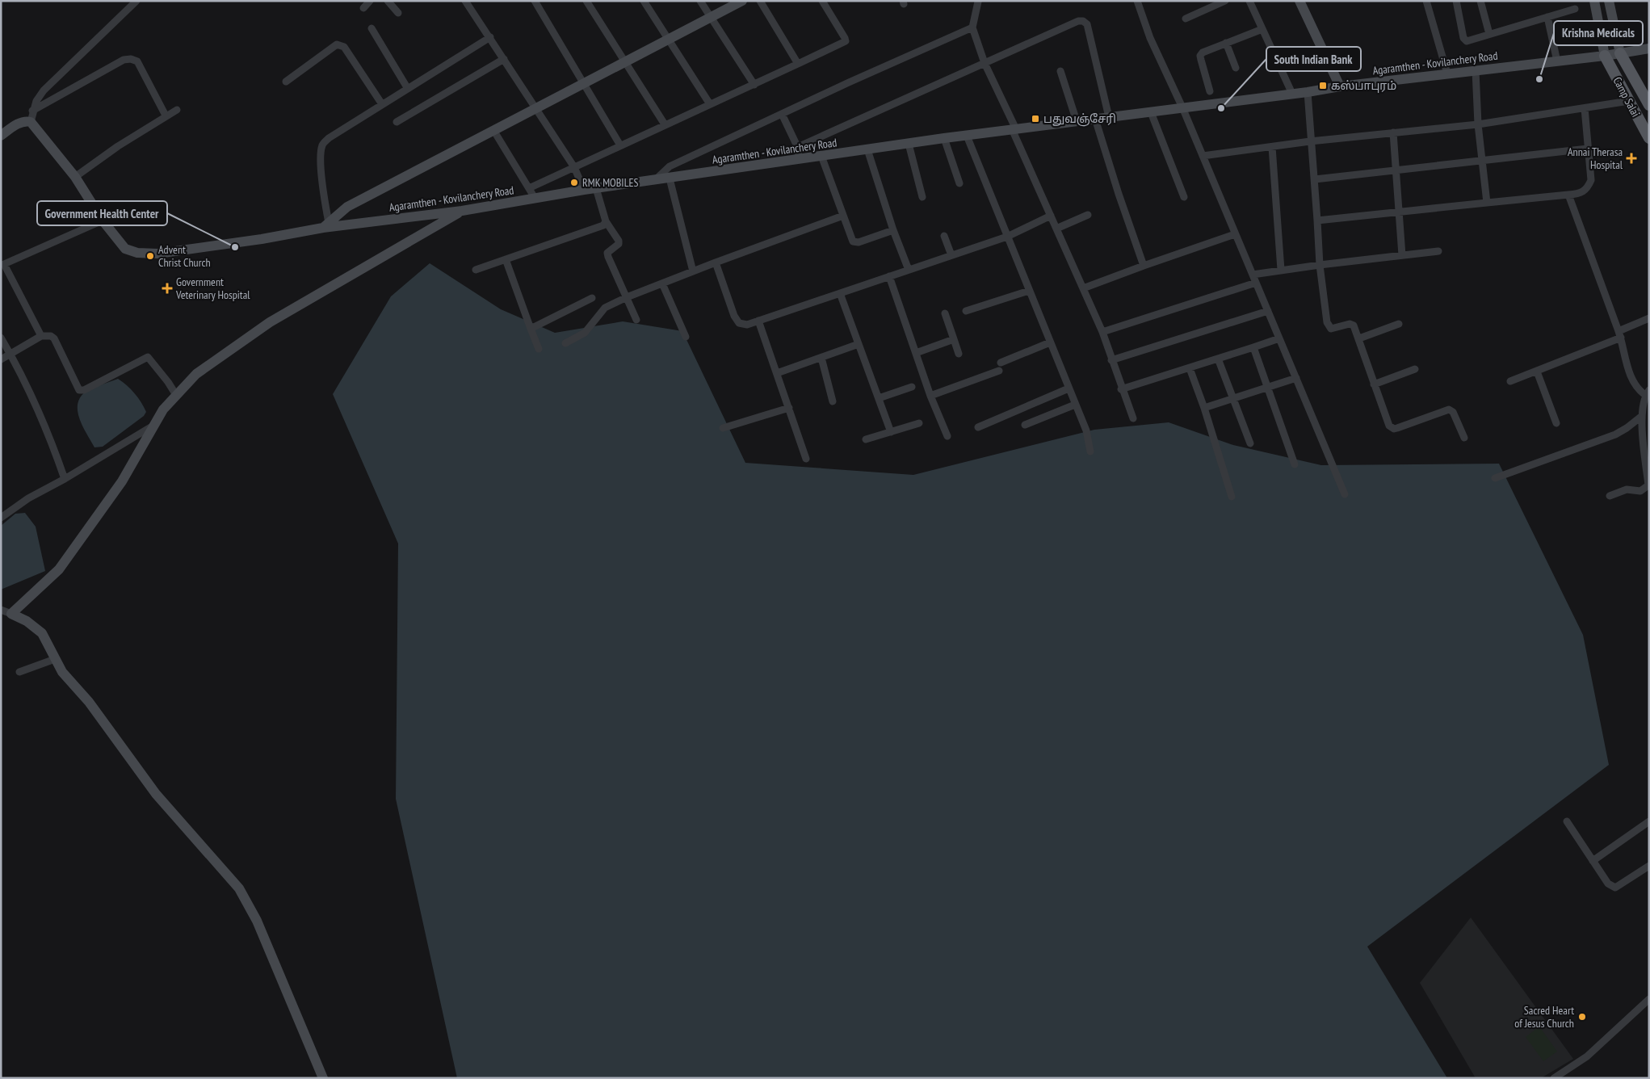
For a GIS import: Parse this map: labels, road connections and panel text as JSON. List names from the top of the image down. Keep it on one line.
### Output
{"streets":{"main road":["Agaramthen - Kovilanchery Road","Camp Salai"]},"crossings":[["Agaramthen - Kovilanchery Road","Camp Salai"]],"places":{"other":["Krishna Medicals","South Indian Bank","RMK MOBILES","Government Health Center","Advent Christ Church","Sacred Heart of Jesus Church"],"transit":["கஸ்பாபுரம்","பதுவஞ்சேரி"],"health":["Annai Therasa Hospital","Government Veterinary Hospital"]}}
